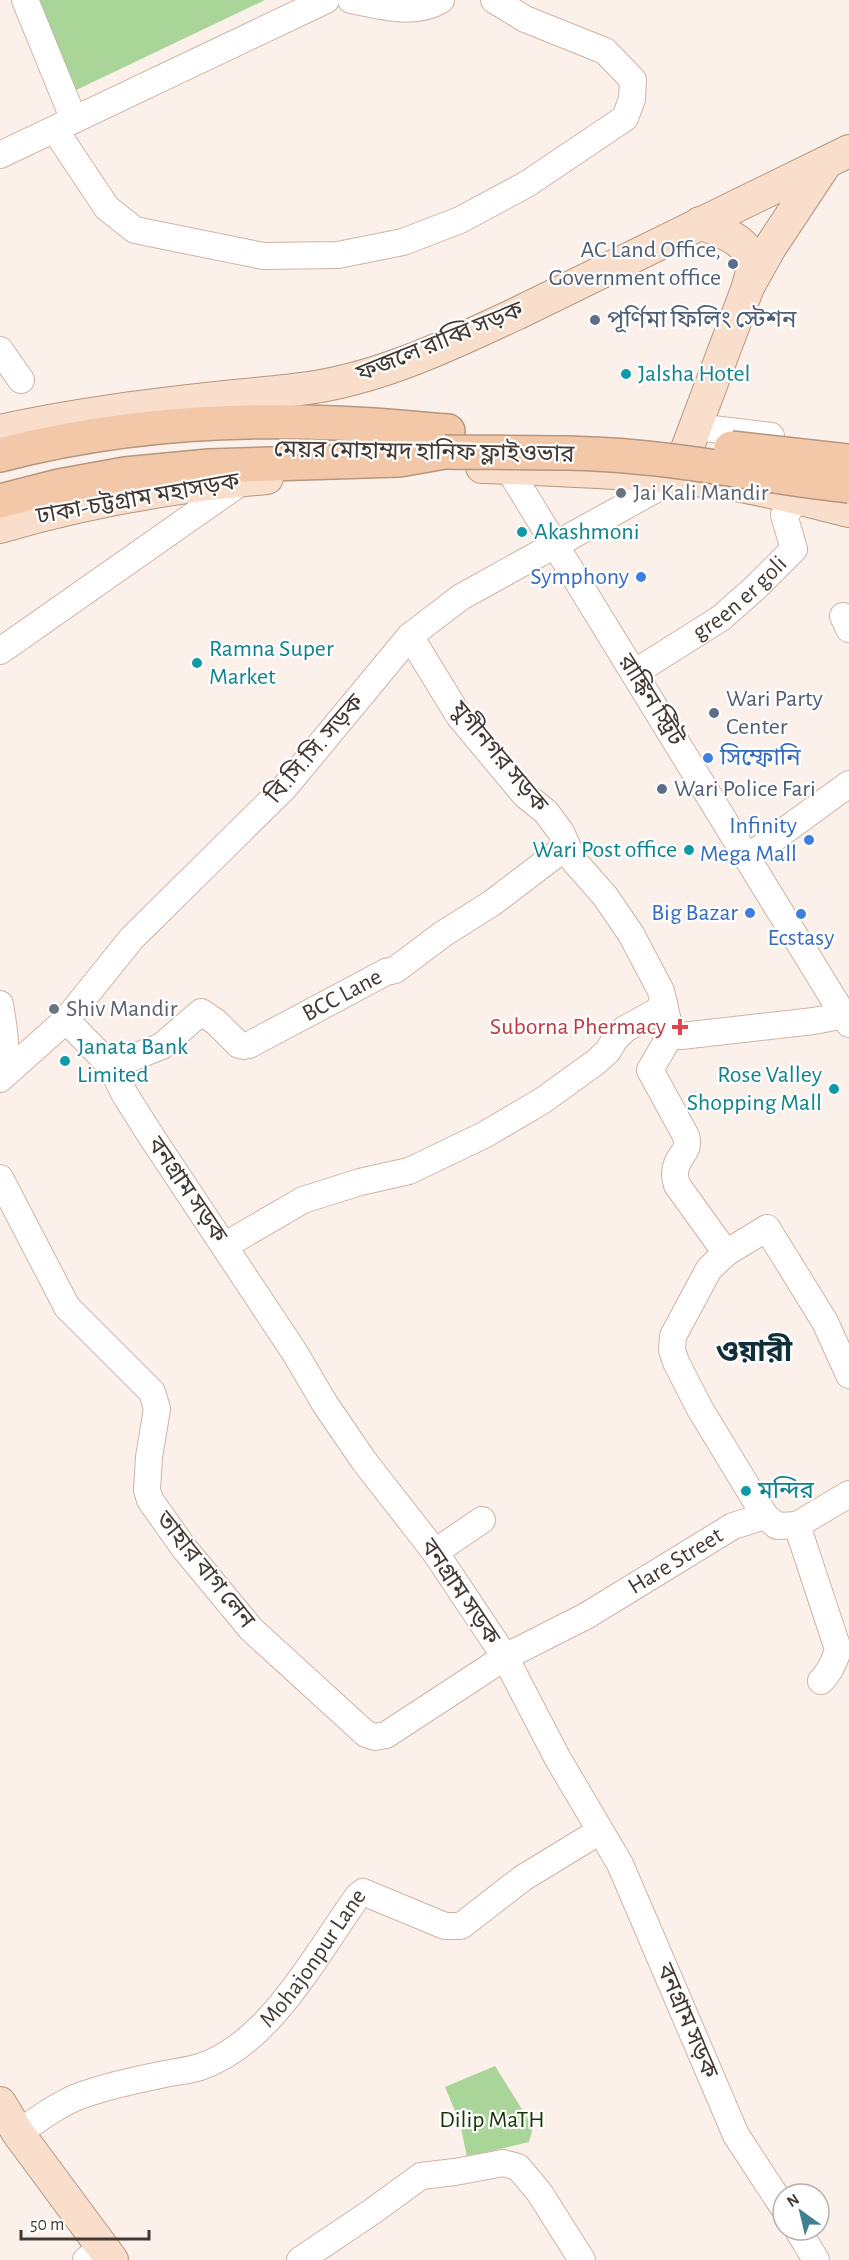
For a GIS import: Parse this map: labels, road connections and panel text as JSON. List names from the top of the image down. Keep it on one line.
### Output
{"streets":{"highway":["মেয়র মোহাম্মদ হানিফ ফ্লাইওভার"],"main road":["ফজলে রাব্বি সড়ক","ঢাকা-চট্টগ্রাম মহাসড়ক"],"street":["green er goli","রাঙ্কিন স্ট্রিট","বি.সি.সি. সড়ক","যুগীনগর সড়ক","BCC Lane","বনগ্রাম সড়ক","Hare Street","তাহার বাগ লেন","Mohajonpur Lane"]},"crossings":[["ঢাকা-চট্টগ্রাম মহাসড়ক","green er goli"],["ঢাকা-চট্টগ্রাম মহাসড়ক","রাঙ্কিন স্ট্রিট"],["ঢাকা-চট্টগ্রাম মহাসড়ক","বি.সি.সি. সড়ক"],["green er goli","রাঙ্কিন স্ট্রিট"],["রাঙ্কিন স্ট্রিট","বি.সি.সি. সড়ক"],["বি.সি.সি. সড়ক","যুগীনগর সড়ক"],["বি.সি.সি. সড়ক","বনগ্রাম সড়ক"],["যুগীনগর সড়ক","BCC Lane"],["BCC Lane","বনগ্রাম সড়ক"],["বনগ্রাম সড়ক","Hare Street"],["বনগ্রাম সড়ক","তাহার বাগ লেন"],["বনগ্রাম সড়ক","Mohajonpur Lane"],["Hare Street","তাহার বাগ লেন"]],"districts":["ওয়ারী"],"parks":["Dilip MaTH"],"places":{"other":["AC Land Office, Government office","পূর্ণিমা ফিলিং স্টেশন","Jalsha Hotel","Jai Kali Mandir","Akashmoni","Symphony","Ramna Super Market","Wari Party Center","সিম্ফোনি","Wari Police Fari","Infinity Mega Mall","Wari Post office","Big Bazar","Ecstasy","Shiv Mandir","Janata Bank Limited","Rose Valley Shopping Mall","মন্দির"],"health":["Suborna Phermacy"]},"scale_bar":"50 m","north":"top left"}
